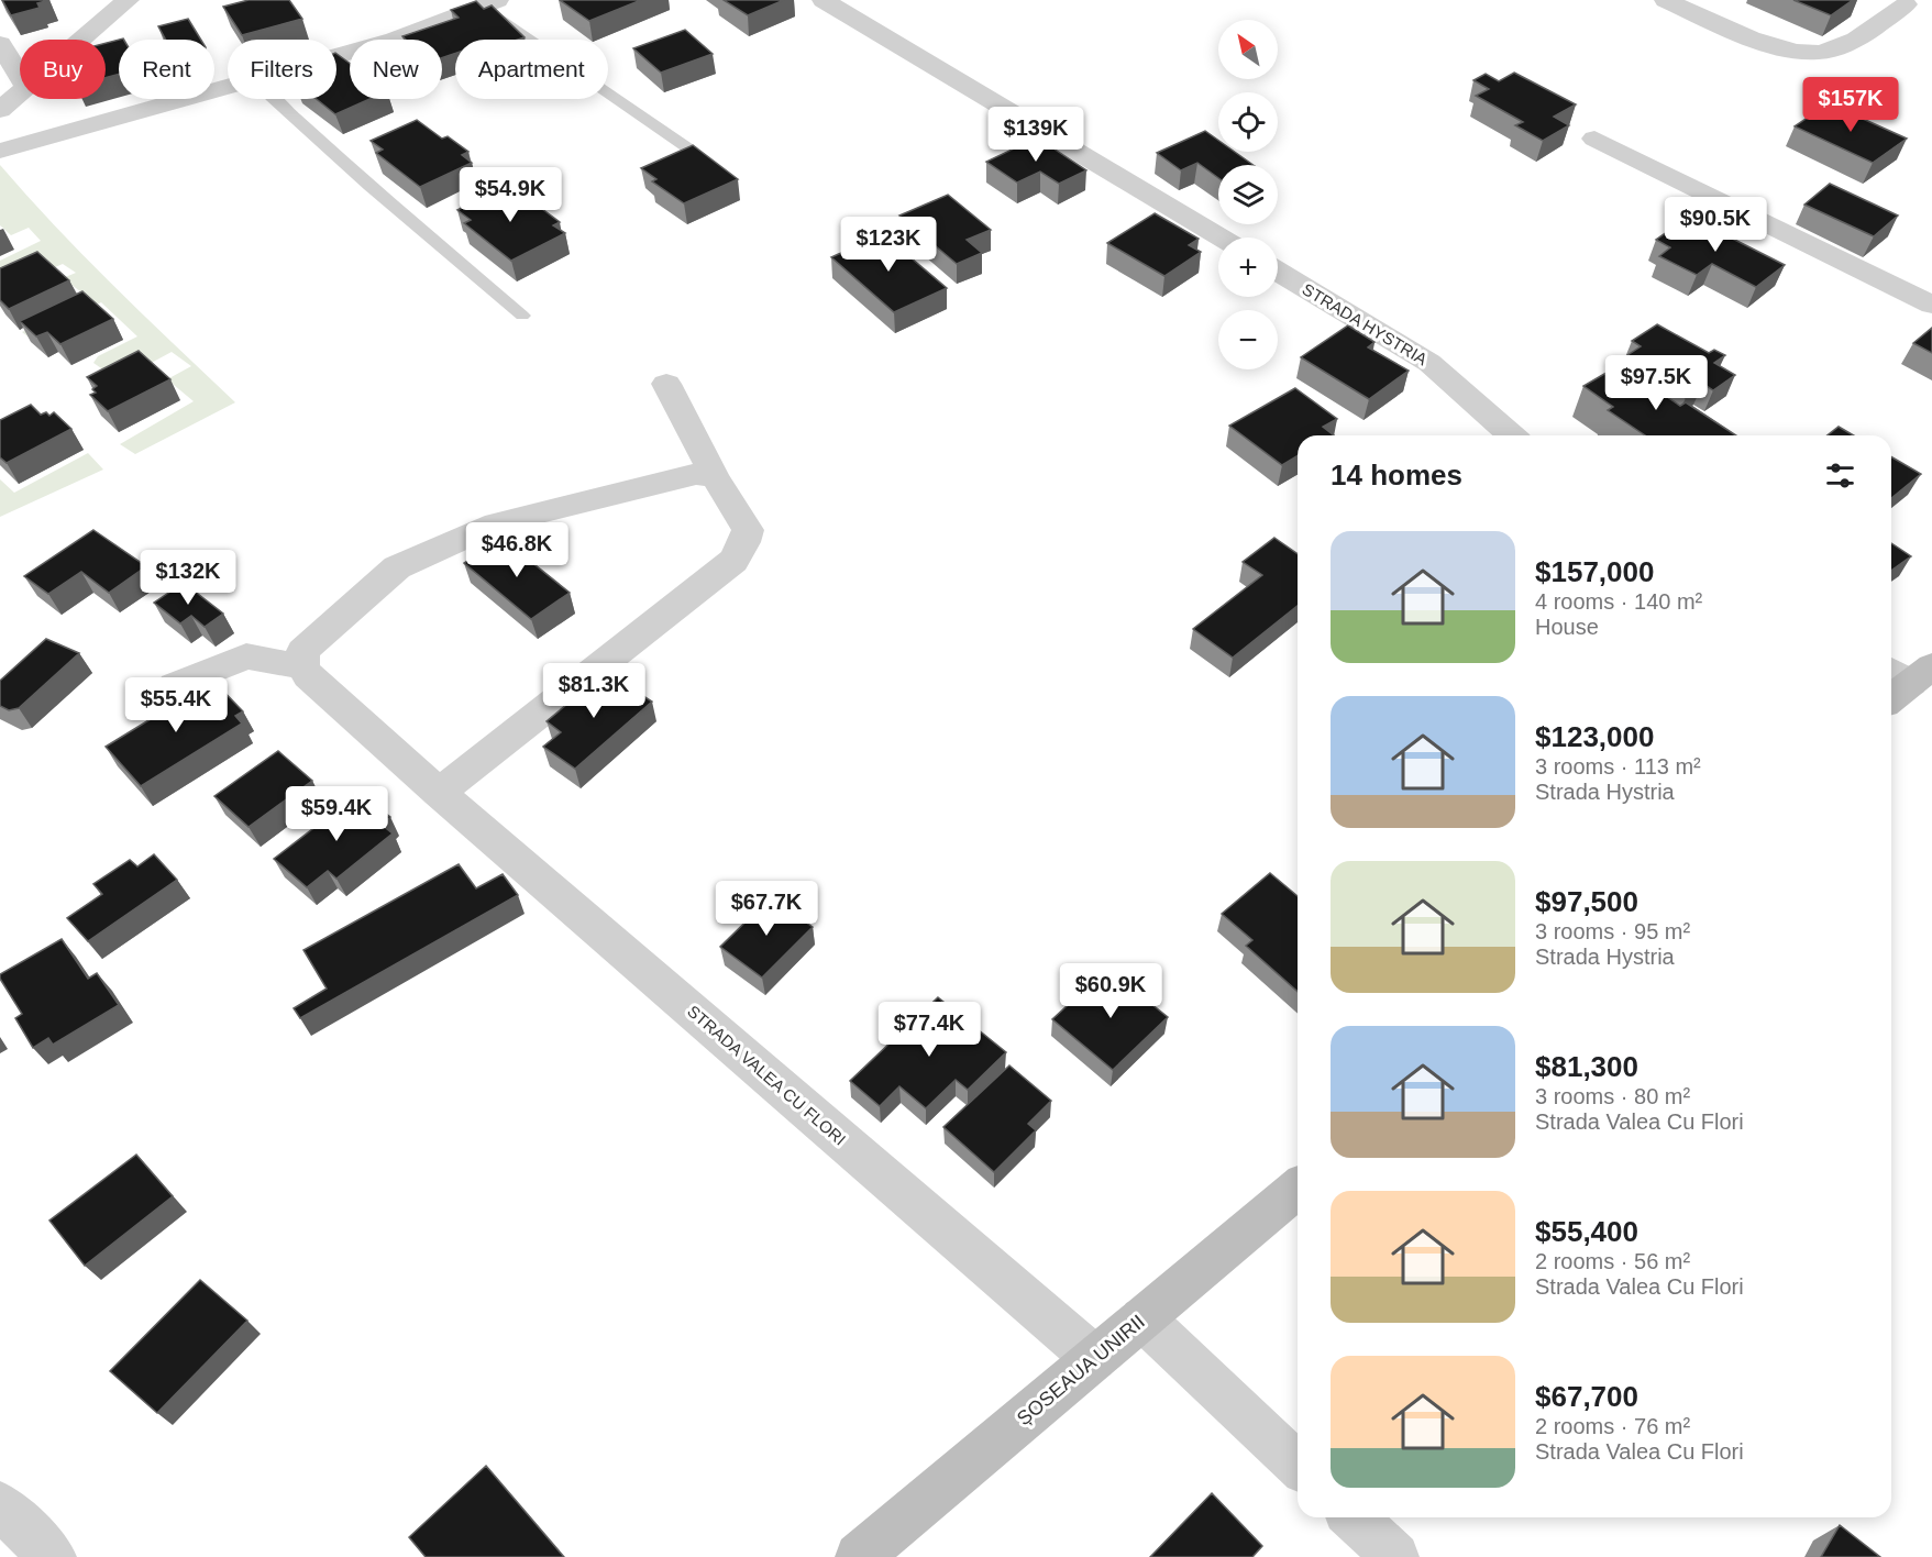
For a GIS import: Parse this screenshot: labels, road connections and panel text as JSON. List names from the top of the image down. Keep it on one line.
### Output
{"streets":{"main road":["ȘOSEAUA UNIRII"],"street":["STRADA HYSTRIA","STRADA VALEA CU FLORI"]},"crossings":[["STRADA VALEA CU FLORI","ȘOSEAUA UNIRII"]],"north":"top left","page":{"map_buttons":["+","−"],"chip":["Buy","Rent","Filters","New","Apartment"],"price":["$157K","$139K","$54.9K","$90.5K","$123K","$97.5K","$46.8K","$132K","$81.3K","$55.4K","$59.4K","$67.7K","$60.9K","$77.4K"],"heading":"14 homes","list":[{"name":"$157,000","note":"4 rooms · 140 m² · House"},{"name":"$123,000","note":"3 rooms · 113 m² · Strada Hystria"},{"name":"$97,500","note":"3 rooms · 95 m² · Strada Hystria"},{"name":"$81,300","note":"3 rooms · 80 m² · Strada Valea Cu Flori"},{"name":"$55,400","note":"2 rooms · 56 m² · Strada Valea Cu Flori"},{"name":"$67,700","note":"2 rooms · 76 m² · Strada Valea Cu Flori"}]}}
